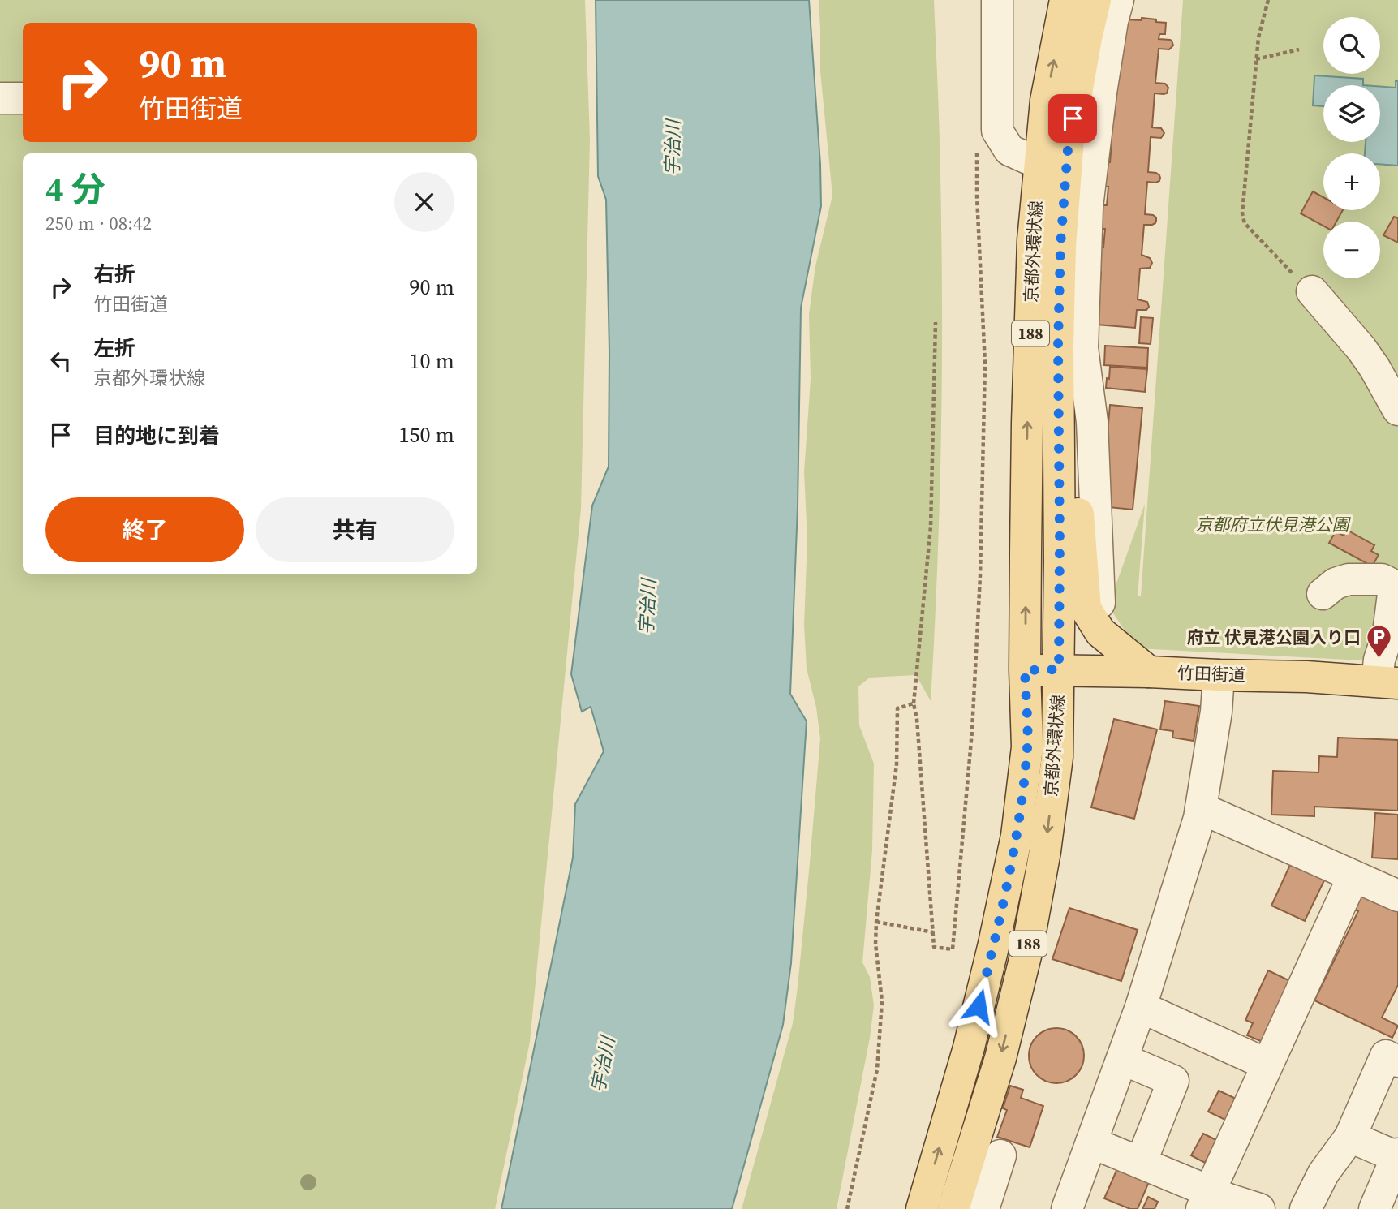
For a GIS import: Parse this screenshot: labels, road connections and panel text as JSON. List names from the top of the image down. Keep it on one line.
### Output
{"streets":{"main road":["京都外環状線","188","竹田街道"]},"crossings":[["京都外環状線","竹田街道"]],"water":["宇治川"],"parks":["京都府立伏見港公園"],"places":{"parking":["府立 伏見港公園入り口"]},"page":{"map_buttons":["+","−"],"turn":["90 m","竹田街道"],"heading":["4 分","250 m · 08:42"],"list":[{"name":"右折","note":"竹田街道","value":"90 m"},{"name":"左折","note":"京都外環状線","value":"10 m"},{"name":"目的地に到着","value":"150 m"}],"buttons":["終了","共有"]}}
